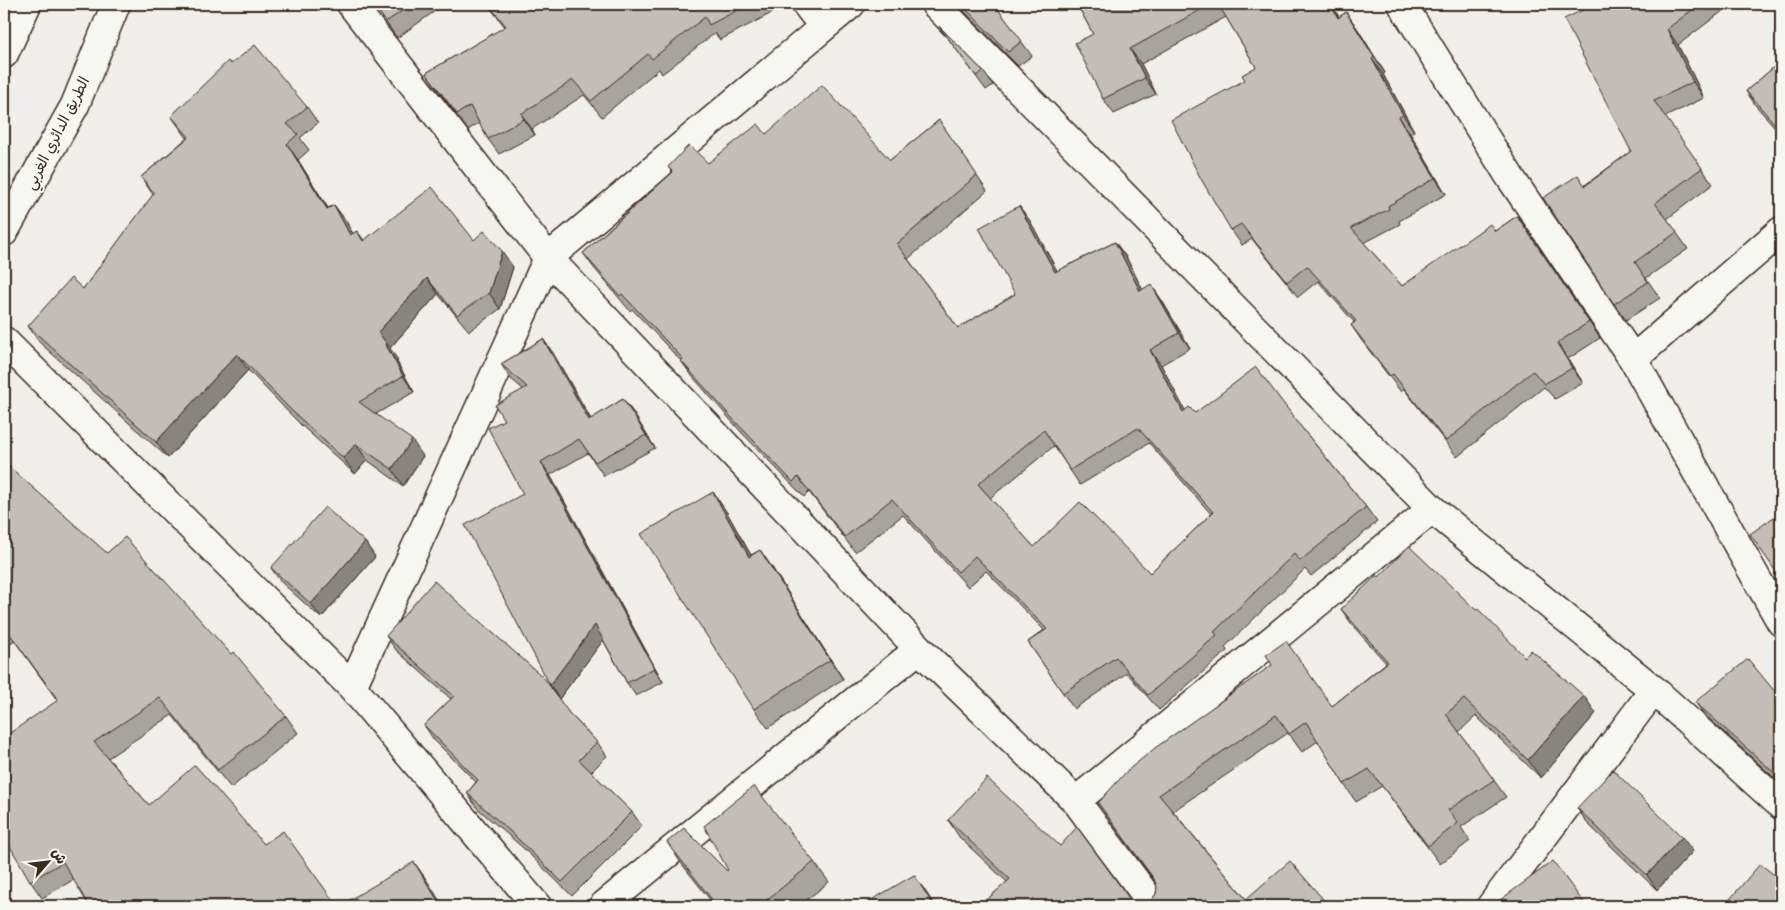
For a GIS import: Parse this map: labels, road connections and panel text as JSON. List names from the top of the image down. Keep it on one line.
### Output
{"streets":{"street":["الطريق الدائري الغربي"]},"north":"top right"}
